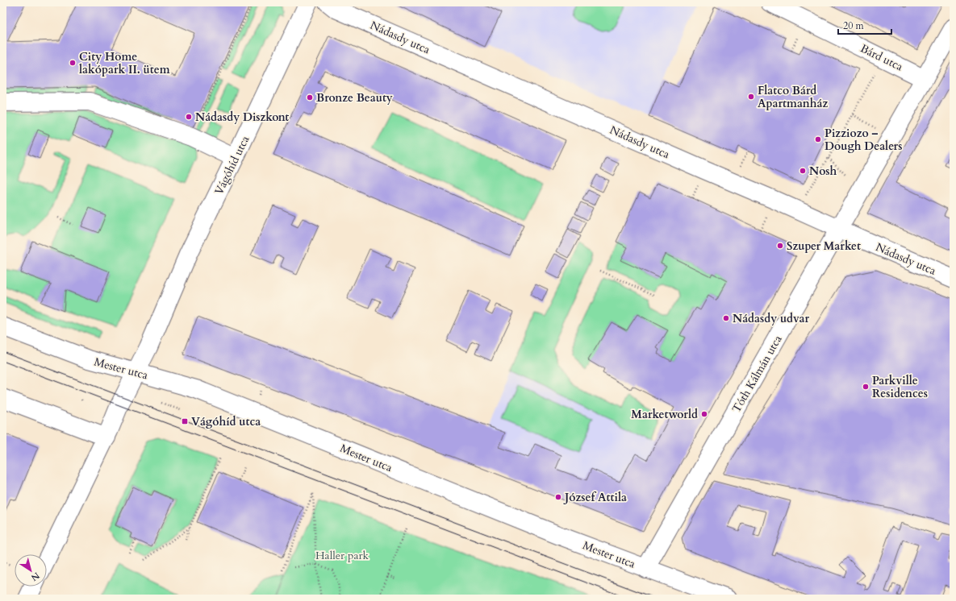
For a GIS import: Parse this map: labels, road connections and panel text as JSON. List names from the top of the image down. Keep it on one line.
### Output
{"streets":{"street":["Nádasdy utca","Bárd utca","Vágóhíd utca","Mester utca","Tóth Kálmán utca"]},"crossings":[["Nádasdy utca","Tóth Kálmán utca"],["Bárd utca","Tóth Kálmán utca"],["Vágóhíd utca","Mester utca"],["Mester utca","Tóth Kálmán utca"]],"parks":["Haller park"],"places":{"other":["City Home lakópark II. ütem","Flatco Bárd Apartmanház","Bronze Beauty","Nádasdy Diszkont","Pizziozo – Dough Dealers","Nosh","Szuper Market","Nádasdy udvar","Parkville Residences","Marketworld","József Attila"],"transit":["Vágóhíd utca"]},"scale_bar":"20 m","north":"bottom right"}
